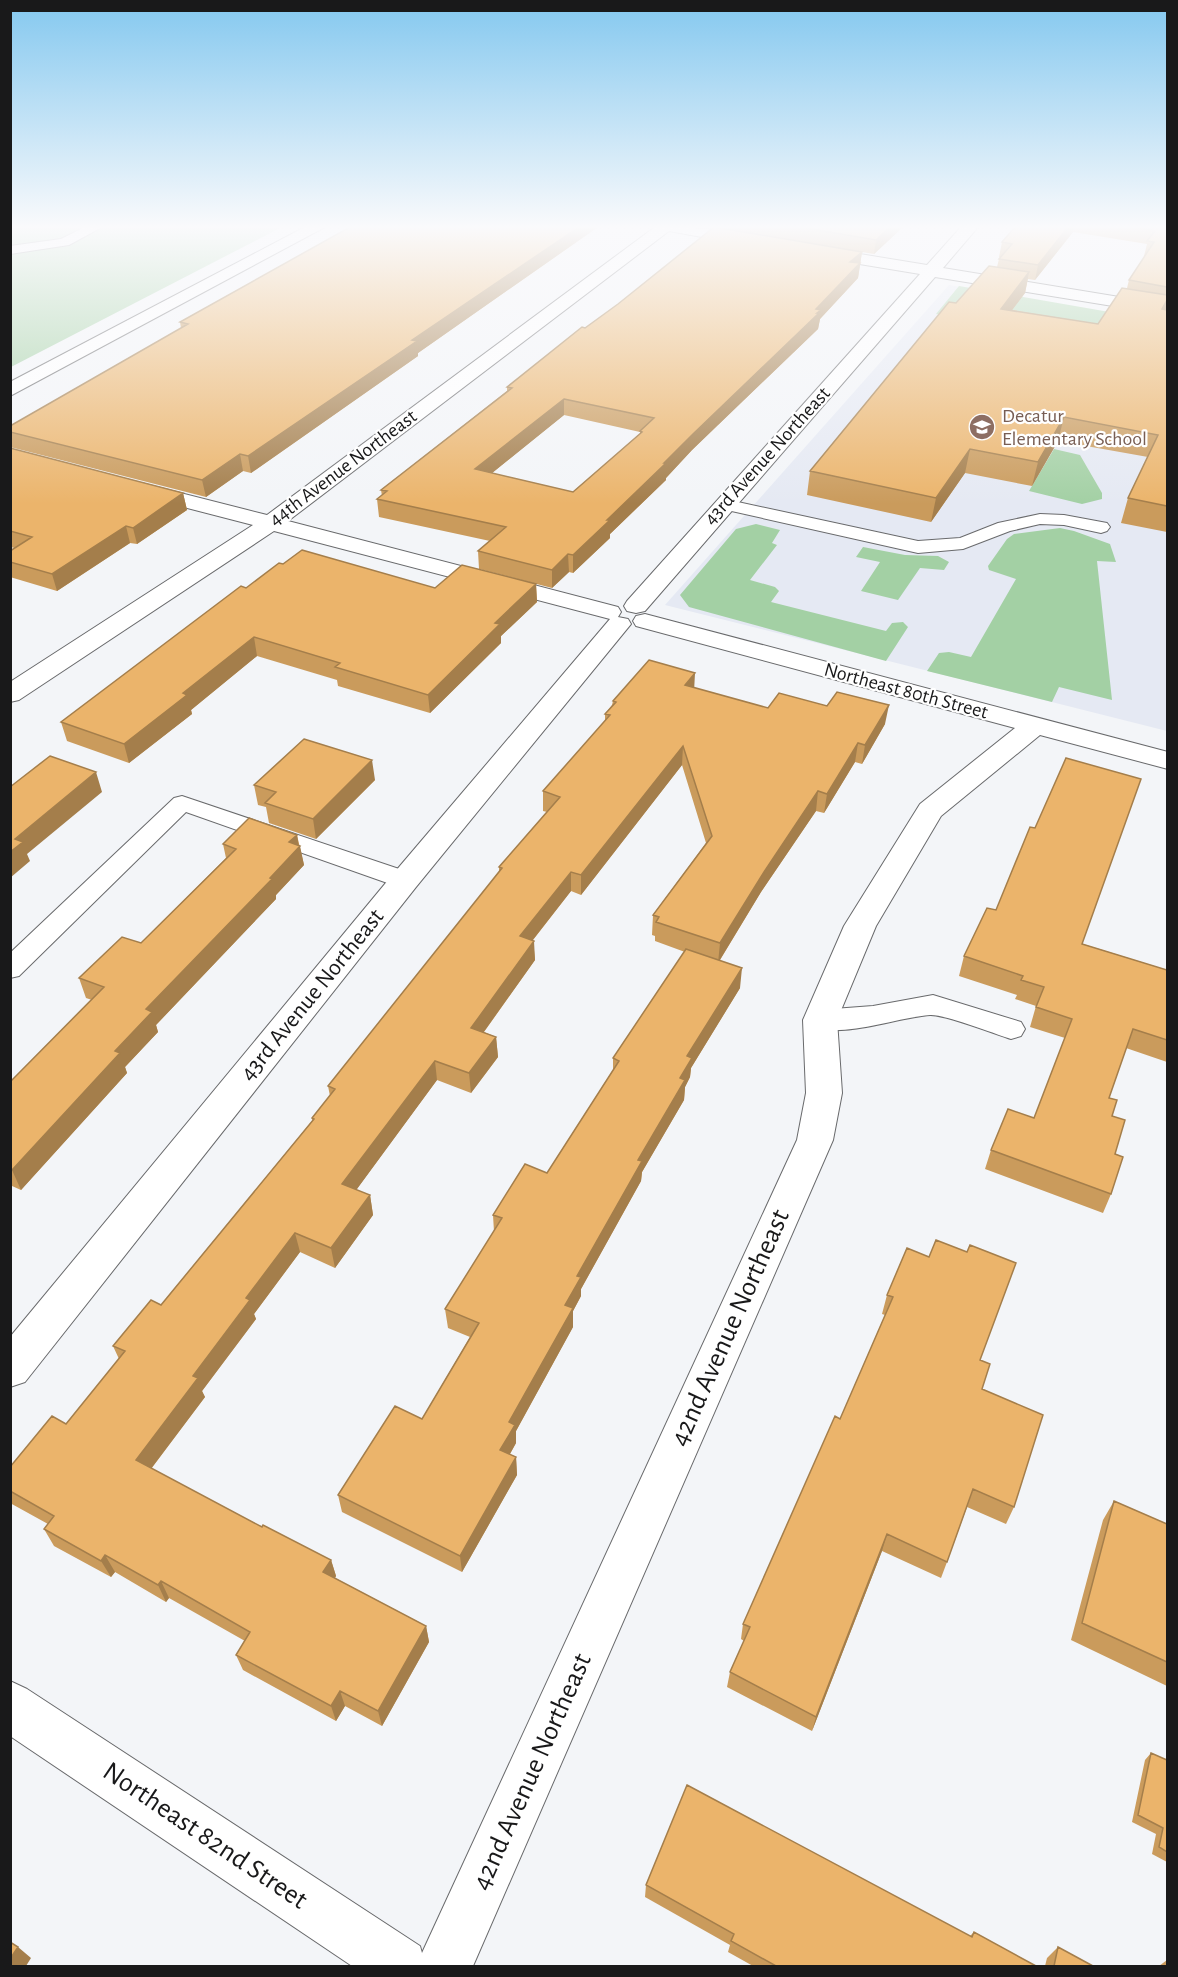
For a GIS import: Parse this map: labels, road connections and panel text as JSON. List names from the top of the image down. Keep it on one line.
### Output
{"streets":{"street":["43rd Avenue Northeast","44th Avenue Northeast","Northeast 80th Street","42nd Avenue Northeast","Northeast 82nd Street"]},"crossings":[["43rd Avenue Northeast","Northeast 80th Street"],["44th Avenue Northeast","Northeast 80th Street"],["Northeast 80th Street","42nd Avenue Northeast"]],"places":{"school or university":["Decatur Elementary School"]}}
